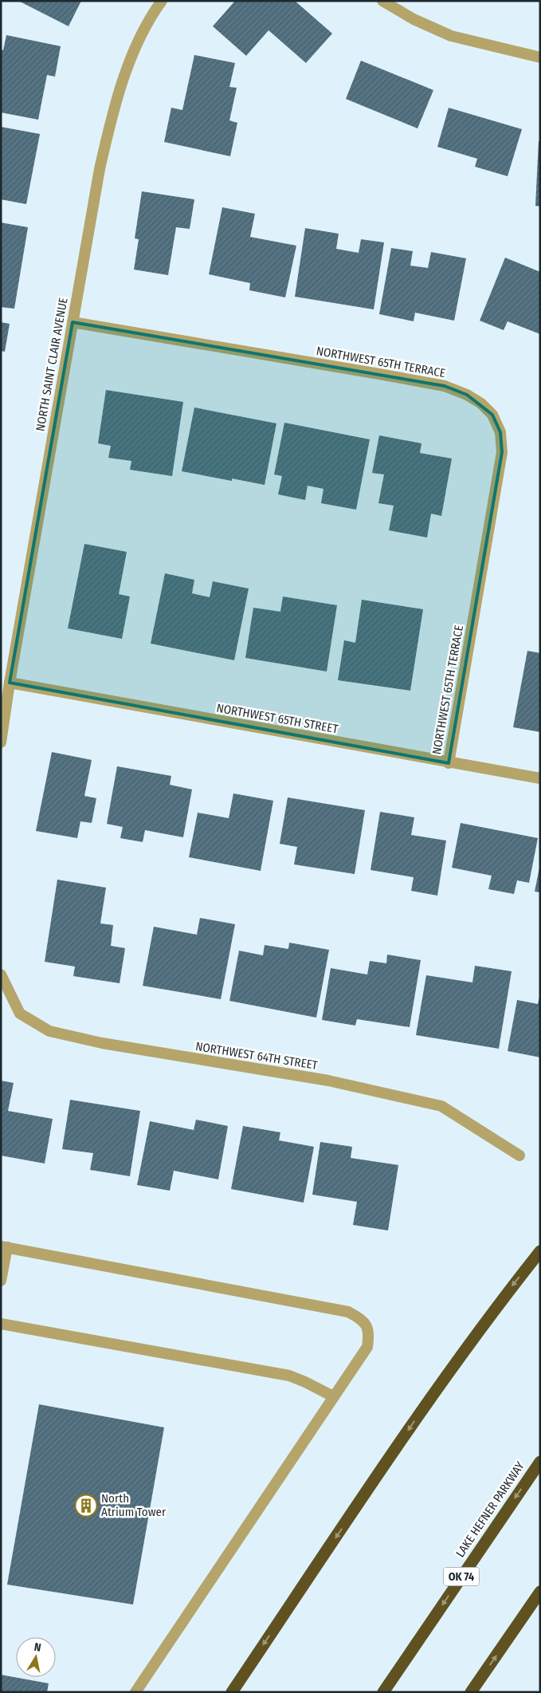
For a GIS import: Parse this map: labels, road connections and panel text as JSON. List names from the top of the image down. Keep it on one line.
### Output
{"streets":{"highway":["LAKE HEFNER PARKWAY","OK 74"],"street":["NORTHWEST 65TH TERRACE","NORTH SAINT CLAIR AVENUE","NORTHWEST 65TH STREET","NORTHWEST 64TH STREET"]},"crossings":[["NORTHWEST 65TH TERRACE","NORTH SAINT CLAIR AVENUE"],["NORTHWEST 65TH TERRACE","NORTHWEST 65TH STREET"],["NORTH SAINT CLAIR AVENUE","NORTHWEST 65TH STREET"]],"places":{"building":["North Atrium Tower"]},"north":"top"}
